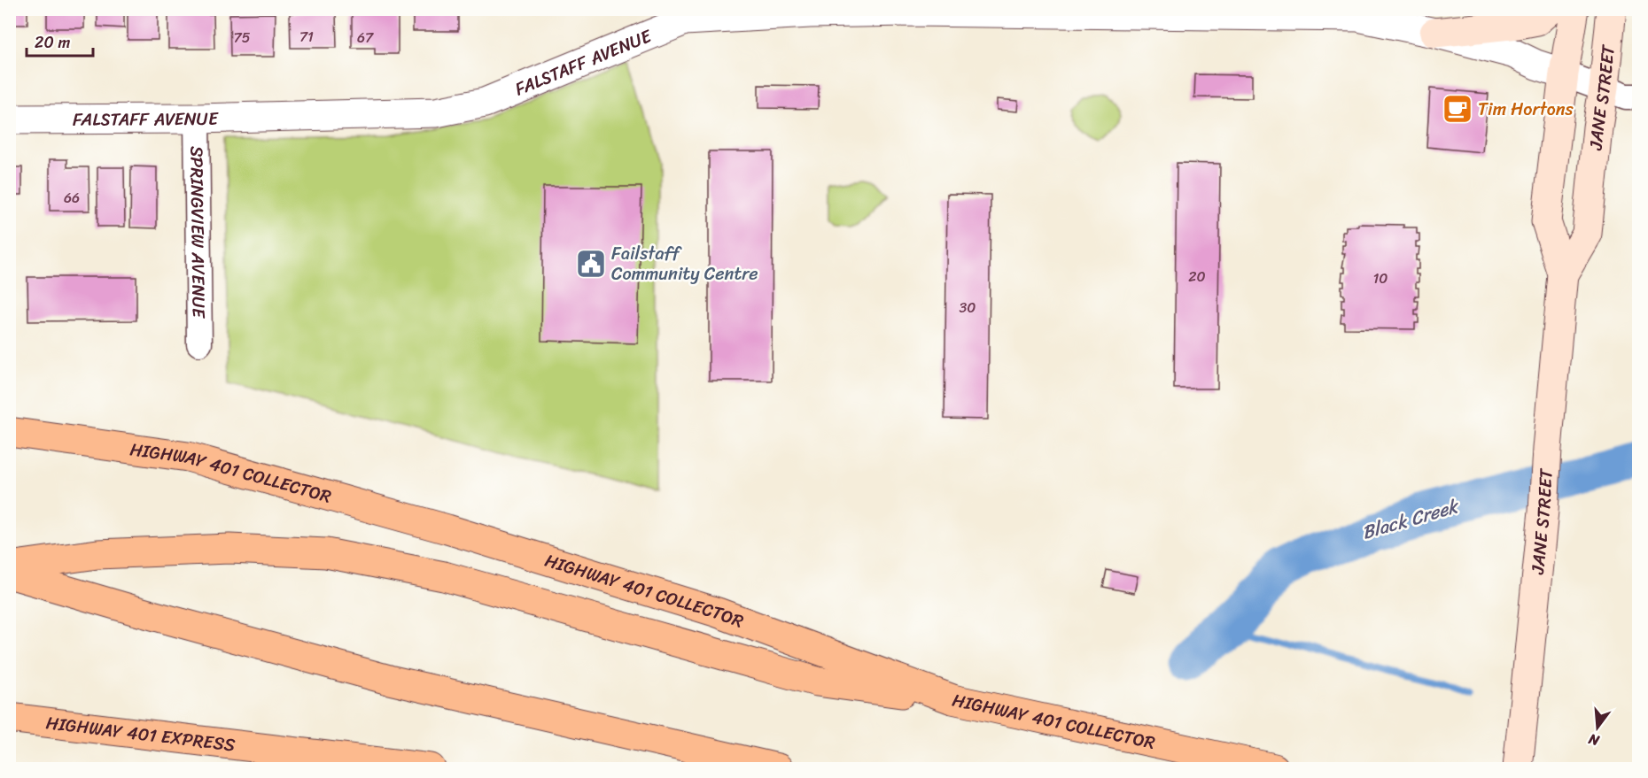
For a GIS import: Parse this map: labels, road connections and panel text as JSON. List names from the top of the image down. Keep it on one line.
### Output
{"streets":{"highway":["HIGHWAY 401 COLLECTOR","HIGHWAY 401 EXPRESS"],"main road":["JANE STREET"],"street":["FALSTAFF AVENUE","SPRINGVIEW AVENUE"]},"crossings":[["FALSTAFF AVENUE","JANE STREET"],["FALSTAFF AVENUE","SPRINGVIEW AVENUE"]],"water":["Black Creek"],"places":{"cafe":["Tim Hortons"],"public building":["Failstaff Community Centre"]},"house_numbers":["71","75","67","66","20","10","30"],"scale_bar":"20 m","north":"bottom"}
